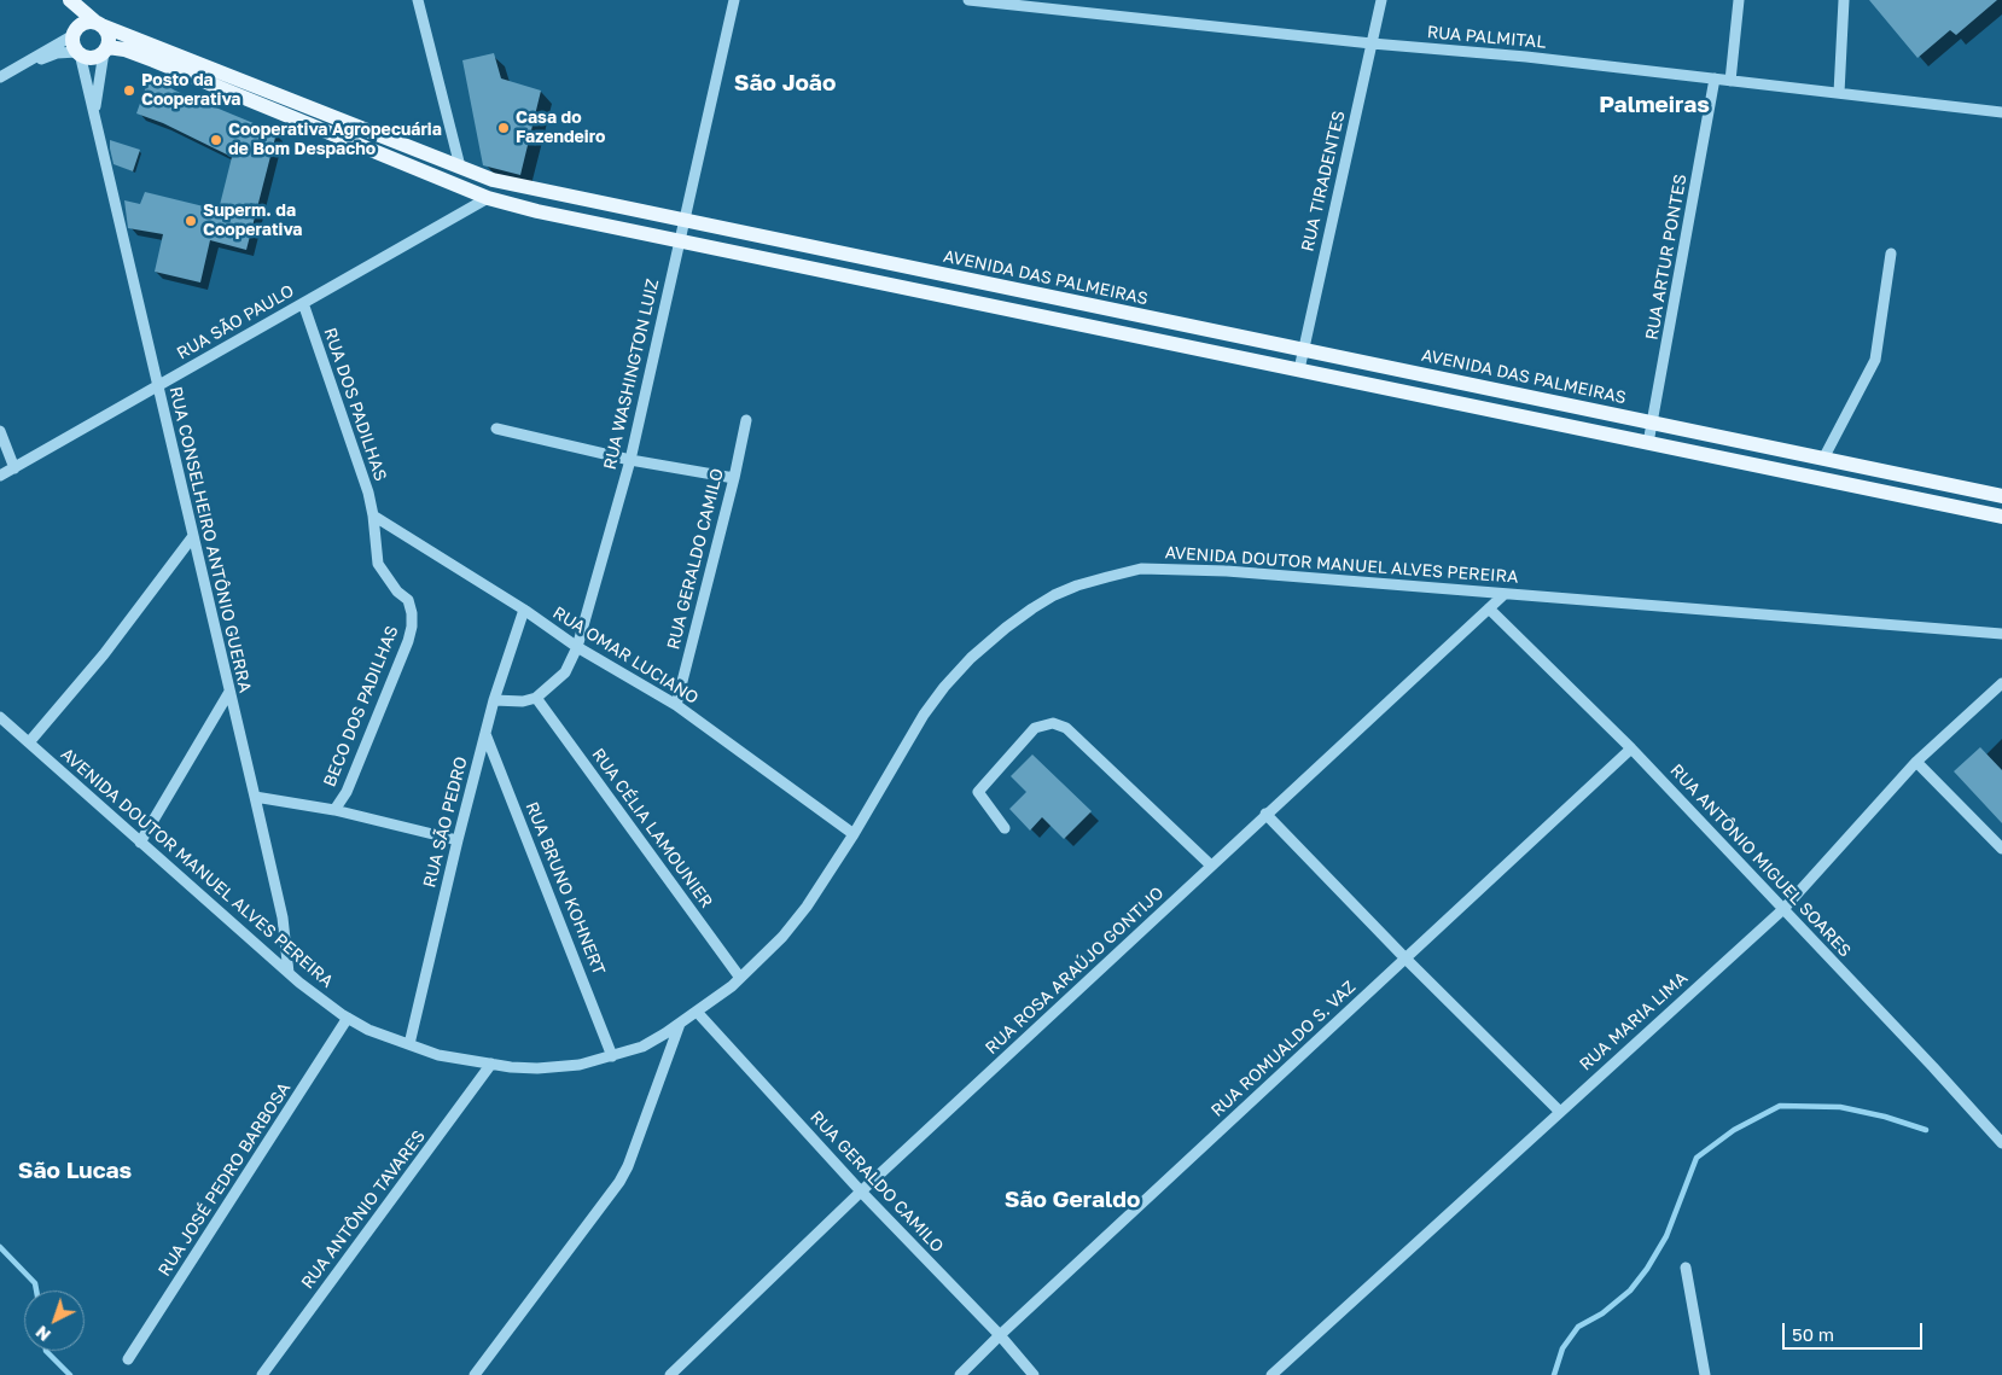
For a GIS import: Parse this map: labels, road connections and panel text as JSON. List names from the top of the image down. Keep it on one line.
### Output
{"streets":{"main road":["AVENIDA DAS PALMEIRAS"],"street":["RUA PALMITAL","RUA TIRADENTES","RUA ARTUR PONTES","RUA SÃO PAULO","RUA WASHINGTON LUIZ","RUA DOS PADILHAS","RUA CONSELHEIRO ANTÔNIO GUERRA","RUA GERALDO CAMILO","AVENIDA DOUTOR MANUEL ALVES PEREIRA","RUA OMAR LUCIANO","BECO DOS PADILHAS","RUA SÃO PEDRO","RUA CÉLIA LAMOUNIER","RUA ANTÔNIO MIGUEL SOARES","RUA BRUNO KOHNERT","RUA ROSA ARAÚJO GONTIJO","RUA MARIA LIMA","RUA ROMUALDO S. VAZ","RUA JOSÉ PEDRO BARBOSA","RUA ANTÔNIO TAVARES"]},"crossings":[["RUA PALMITAL","RUA TIRADENTES"],["RUA PALMITAL","RUA ARTUR PONTES"],["RUA TIRADENTES","AVENIDA DAS PALMEIRAS"],["RUA ARTUR PONTES","AVENIDA DAS PALMEIRAS"],["AVENIDA DAS PALMEIRAS","RUA WASHINGTON LUIZ"],["AVENIDA DAS PALMEIRAS","RUA CONSELHEIRO ANTÔNIO GUERRA"],["RUA SÃO PAULO","RUA DOS PADILHAS"],["RUA SÃO PAULO","RUA CONSELHEIRO ANTÔNIO GUERRA"],["RUA WASHINGTON LUIZ","RUA OMAR LUCIANO"],["RUA WASHINGTON LUIZ","RUA CÉLIA LAMOUNIER"],["RUA DOS PADILHAS","RUA OMAR LUCIANO"],["RUA DOS PADILHAS","BECO DOS PADILHAS"],["RUA CONSELHEIRO ANTÔNIO GUERRA","AVENIDA DOUTOR MANUEL ALVES PEREIRA"],["RUA GERALDO CAMILO","AVENIDA DOUTOR MANUEL ALVES PEREIRA"],["RUA GERALDO CAMILO","RUA OMAR LUCIANO"],["RUA GERALDO CAMILO","RUA ROSA ARAÚJO GONTIJO"],["RUA GERALDO CAMILO","RUA ROMUALDO S. VAZ"],["AVENIDA DOUTOR MANUEL ALVES PEREIRA","RUA OMAR LUCIANO"],["AVENIDA DOUTOR MANUEL ALVES PEREIRA","RUA SÃO PEDRO"],["AVENIDA DOUTOR MANUEL ALVES PEREIRA","RUA CÉLIA LAMOUNIER"],["AVENIDA DOUTOR MANUEL ALVES PEREIRA","RUA BRUNO KOHNERT"],["AVENIDA DOUTOR MANUEL ALVES PEREIRA","RUA ROSA ARAÚJO GONTIJO"],["AVENIDA DOUTOR MANUEL ALVES PEREIRA","RUA JOSÉ PEDRO BARBOSA"],["AVENIDA DOUTOR MANUEL ALVES PEREIRA","RUA ANTÔNIO TAVARES"],["RUA OMAR LUCIANO","BECO DOS PADILHAS"],["RUA OMAR LUCIANO","RUA SÃO PEDRO"],["RUA SÃO PEDRO","RUA BRUNO KOHNERT"],["RUA ANTÔNIO MIGUEL SOARES","RUA ROSA ARAÚJO GONTIJO"],["RUA ANTÔNIO MIGUEL SOARES","RUA MARIA LIMA"],["RUA ANTÔNIO MIGUEL SOARES","RUA ROMUALDO S. VAZ"]],"districts":["São João","Palmeiras","São Lucas","São Geraldo"],"places":["Posto da Cooperativa","Casa do Fazendeiro","Cooperativa Agropecuária de Bom Despacho","Superm. da Cooperativa"],"scale_bar":"50 m","north":"bottom left"}
